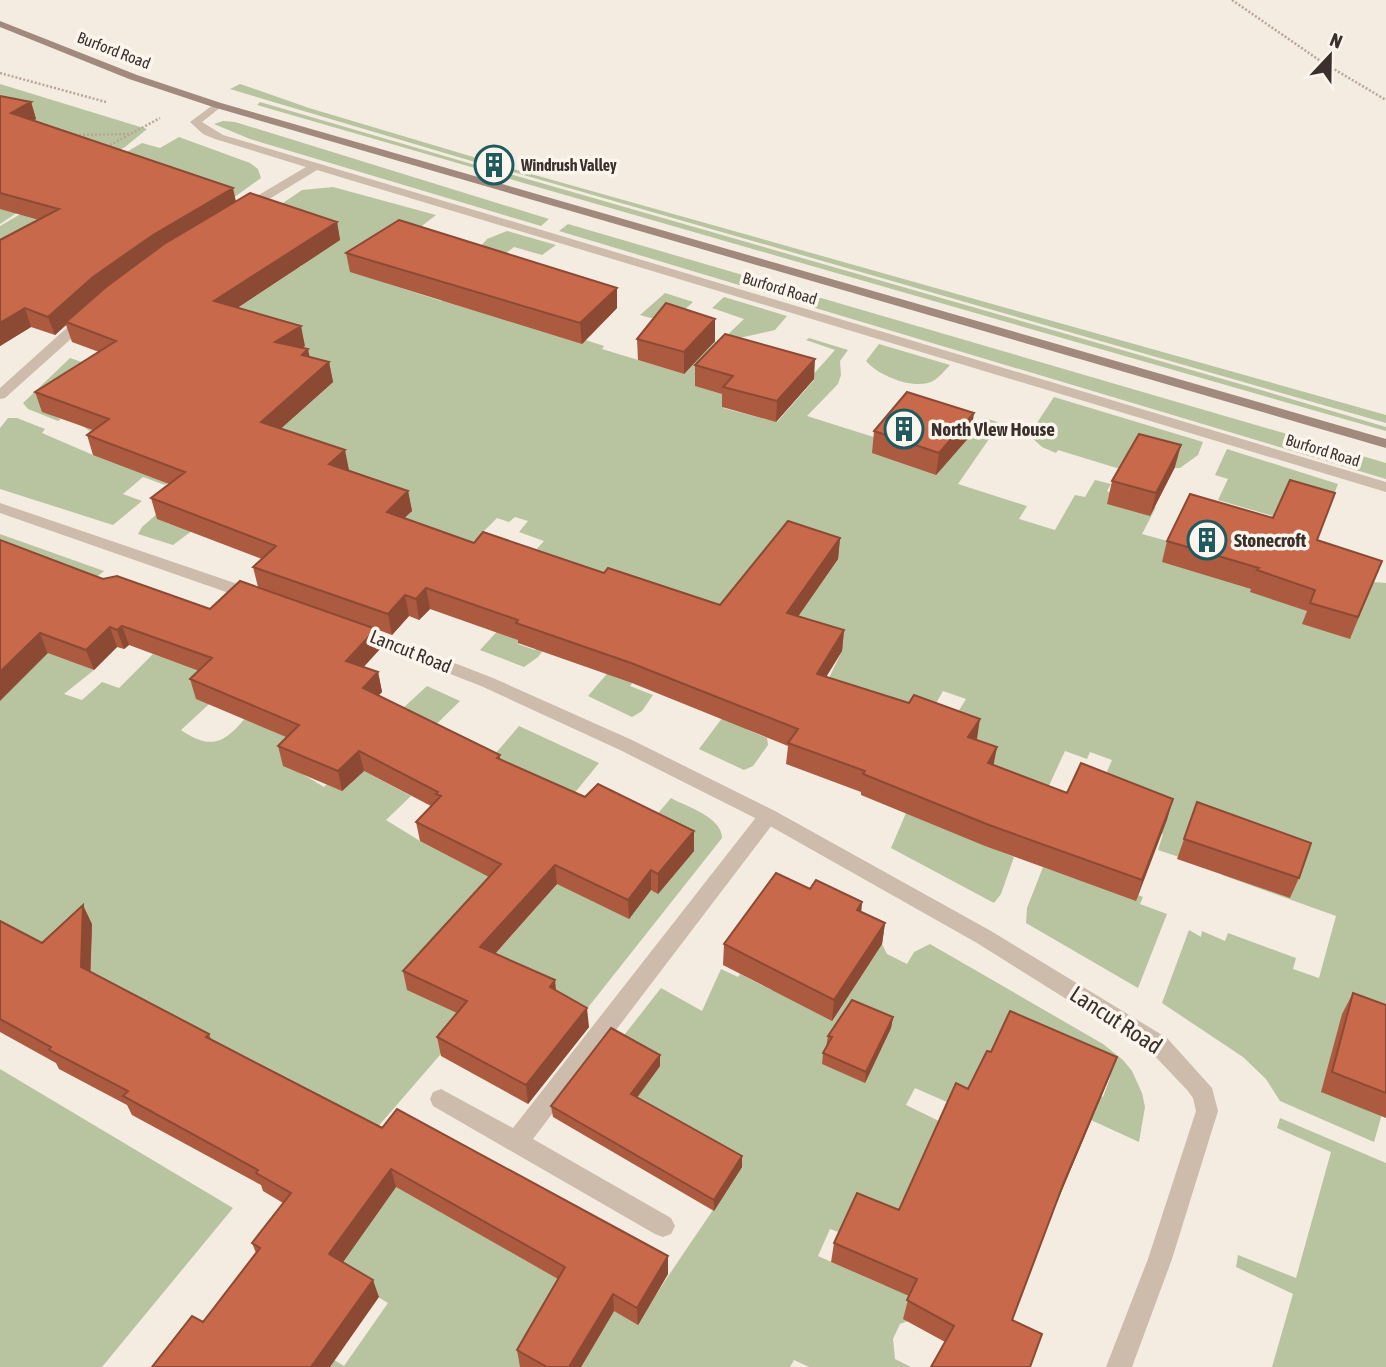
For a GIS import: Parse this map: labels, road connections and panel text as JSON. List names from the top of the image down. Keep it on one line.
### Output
{"streets":{"main road":["Burford Road"],"street":["Lancut Road"]},"places":{"building":["Windrush Valley","North Vlew House","Stonecroft"]},"north":"top"}
